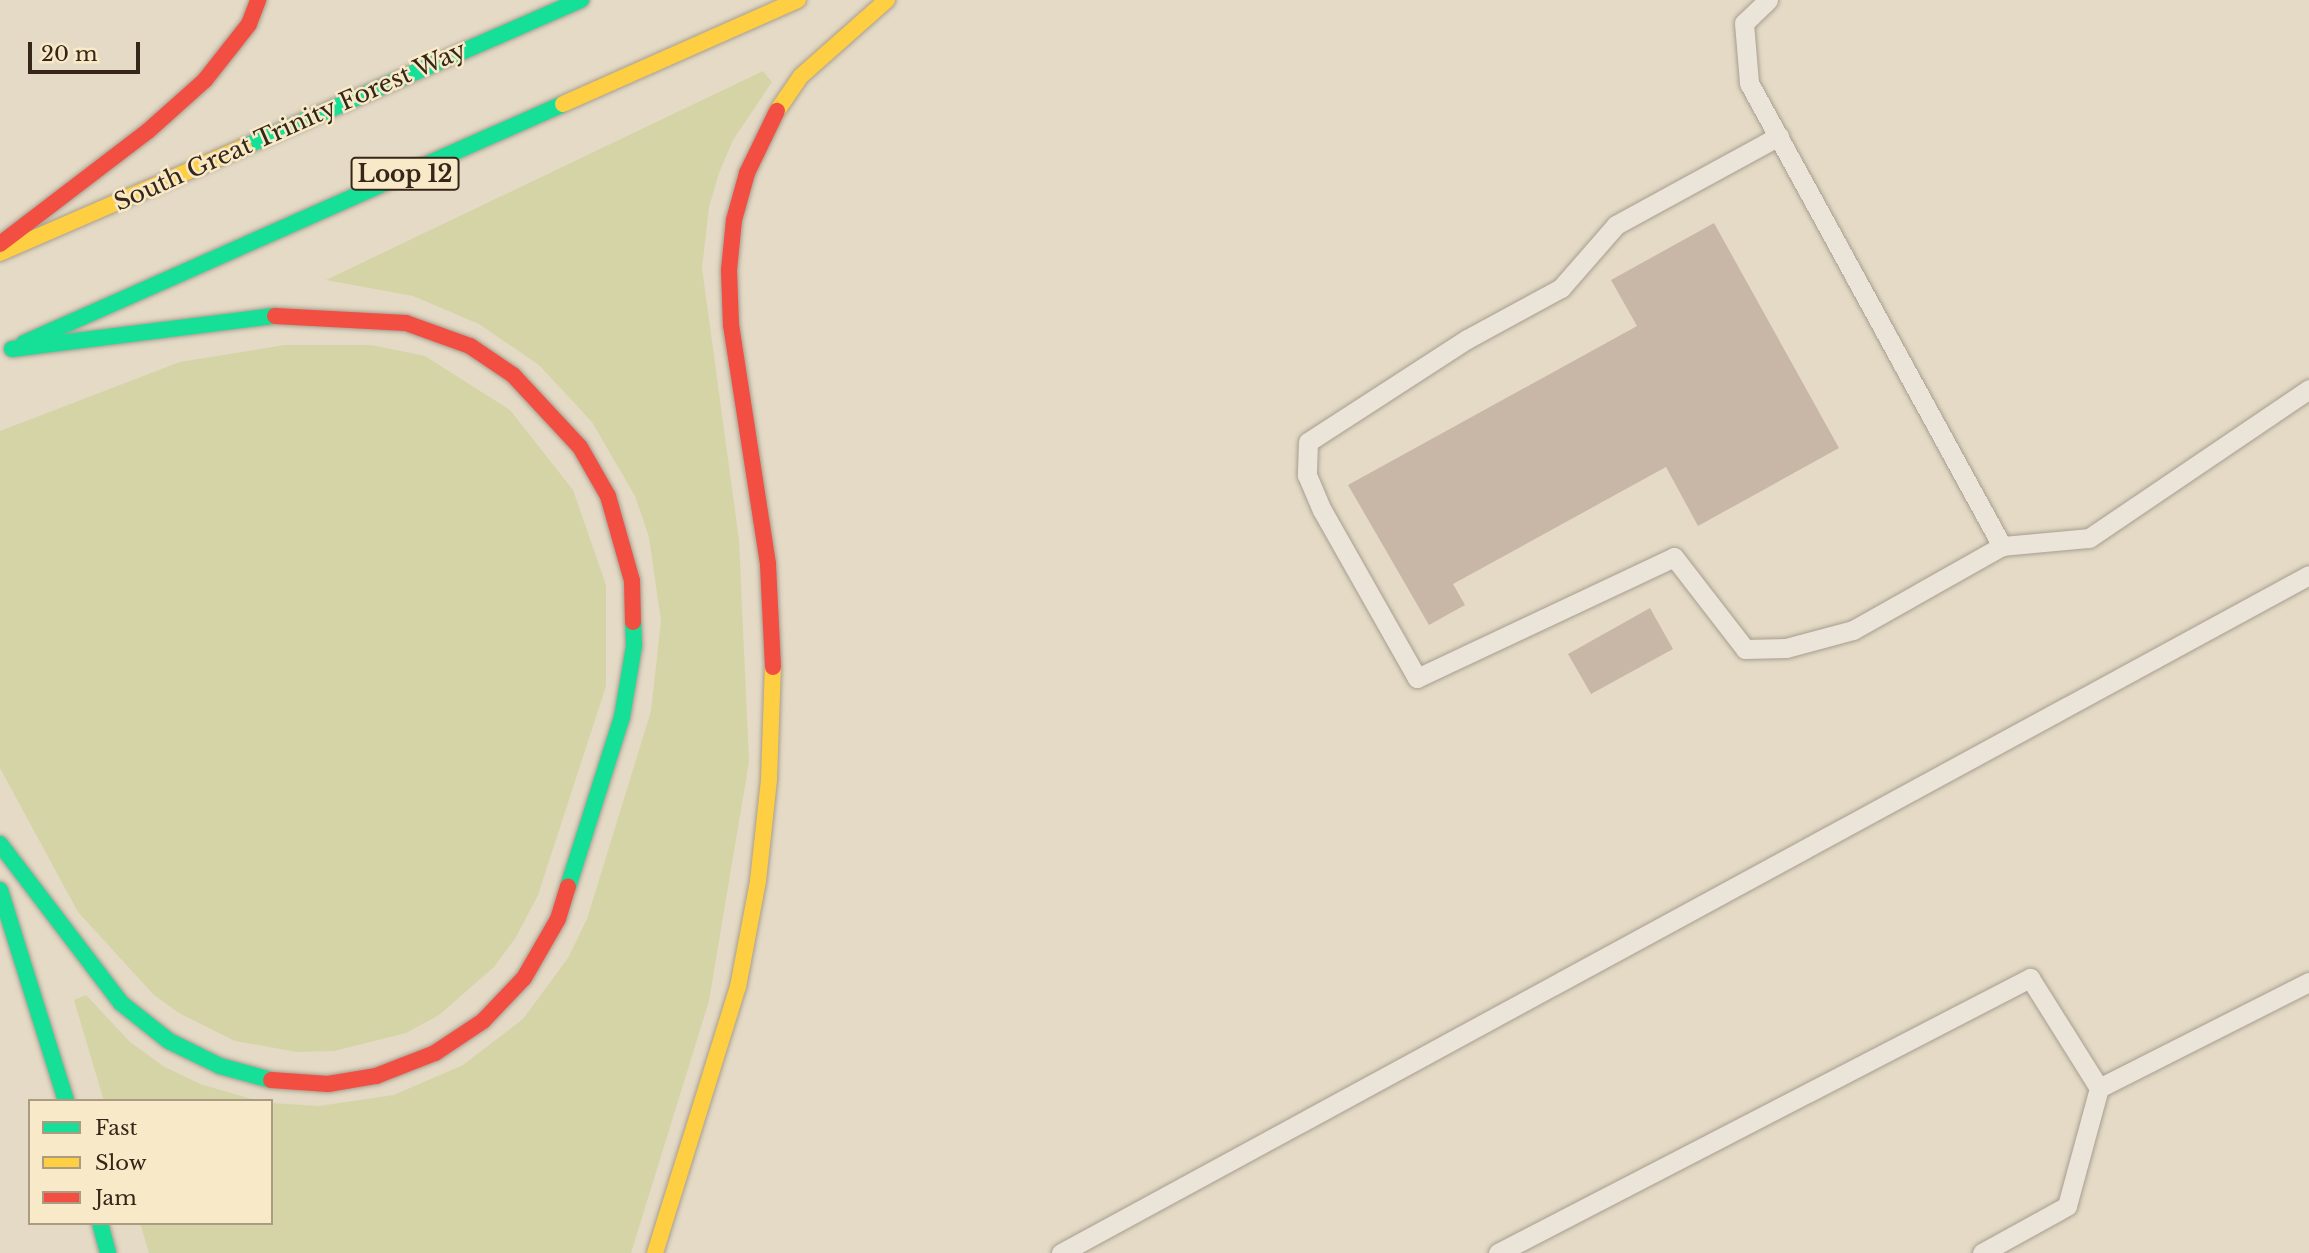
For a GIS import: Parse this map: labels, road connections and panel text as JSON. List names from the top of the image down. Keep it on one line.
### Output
{"streets":{"main road":["South Great Trinity Forest Way","Loop 12"]},"legend":["Fast","Slow","Jam"],"scale_bar":"20 m"}
